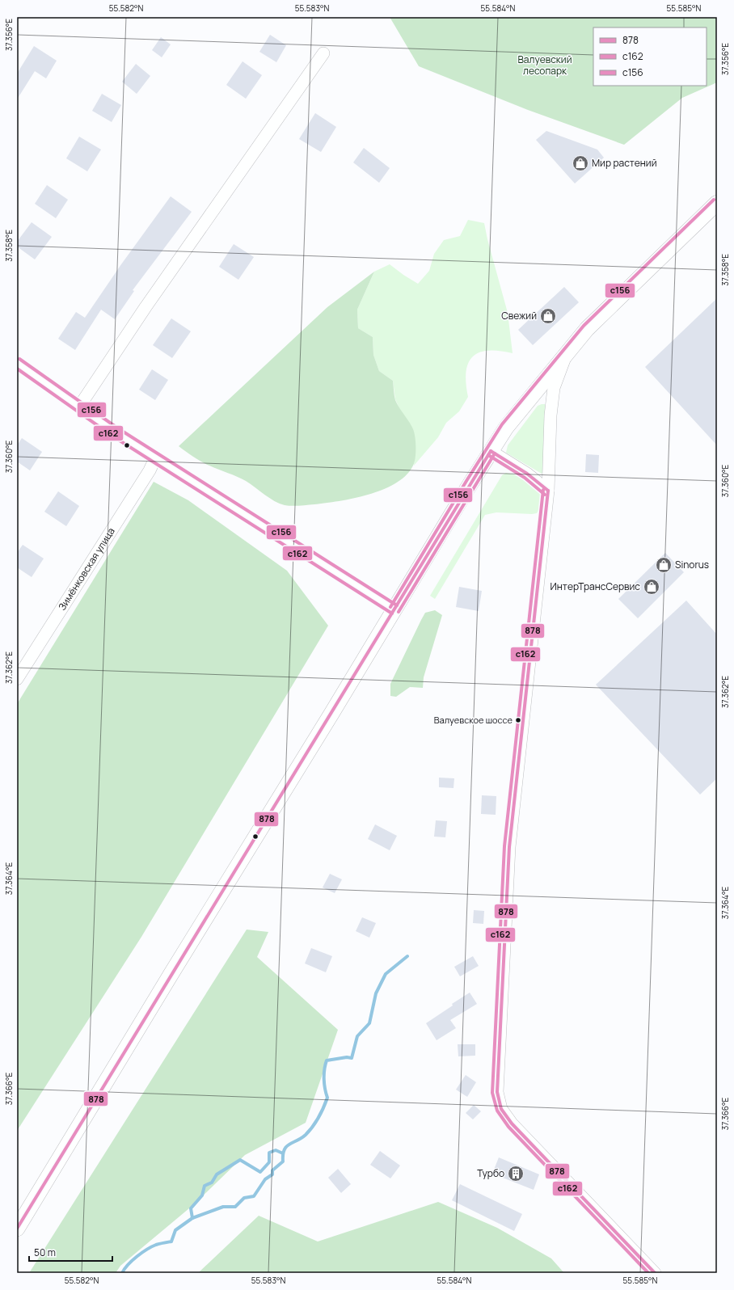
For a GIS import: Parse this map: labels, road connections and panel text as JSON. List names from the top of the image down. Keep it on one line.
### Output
{"streets":{"street":["Зимёнковская улица"]},"parks":["Валуевский лесопарк"],"places":{"shop":["Мир растений","Свежий","Sinorus","ИнтерТрансСервис"],"other":["Валуевское шоссе"],"building":["Турбо"]},"lines":["transit line с156","transit line с162","transit line 878"],"legend":["878","с162","с156"],"scale_bar":"50 m","coordinates":["55.582°N","55.583°N","55.584°N","55.585°N","37.356°E","37.358°E","37.360°E","37.362°E","37.364°E","37.366°E"]}
